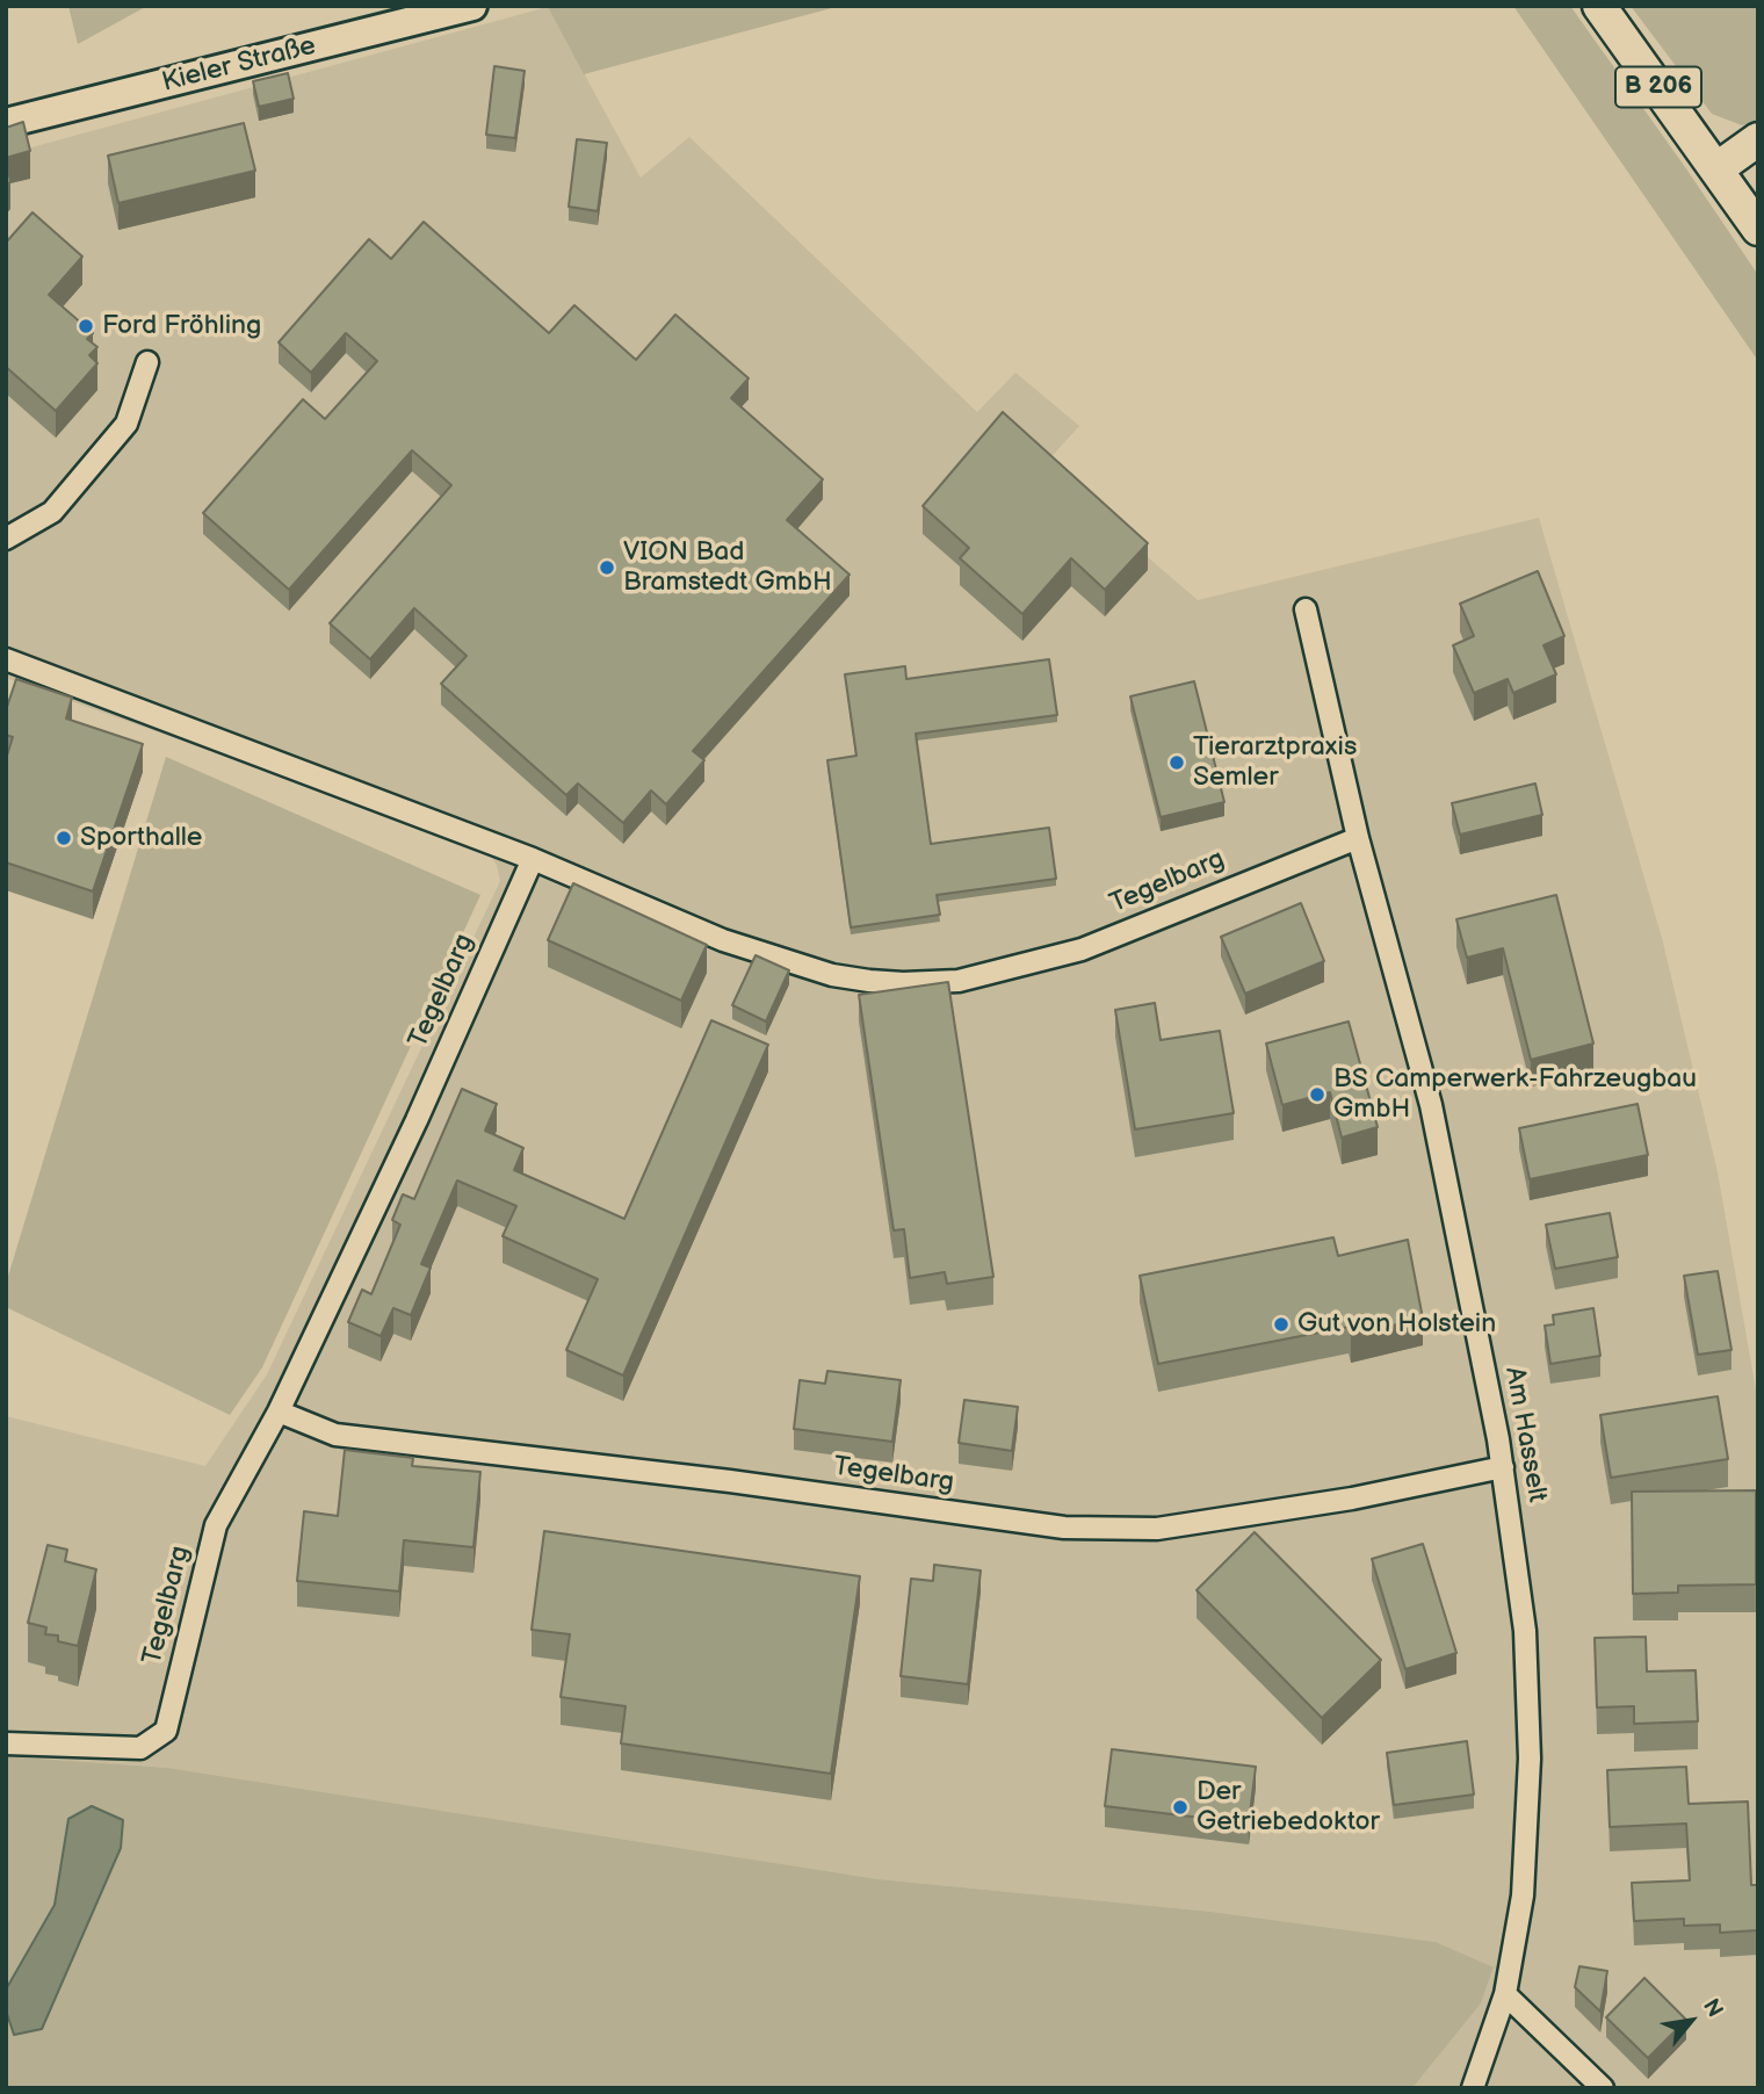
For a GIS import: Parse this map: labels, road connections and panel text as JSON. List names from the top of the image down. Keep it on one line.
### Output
{"streets":{"main road":["B 206"],"street":["Kieler Straße","Tegelbarg","Am Hasselt"]},"crossings":[["Tegelbarg","Am Hasselt"]],"places":["Ford Fröhling","VION Bad Bramstedt GmbH","Tierarztpraxis Semler","Sporthalle","BS Camperwerk-Fahrzeugbau GmbH","Gut von Holstein","Der Getriebedoktor"],"north":"top right"}
